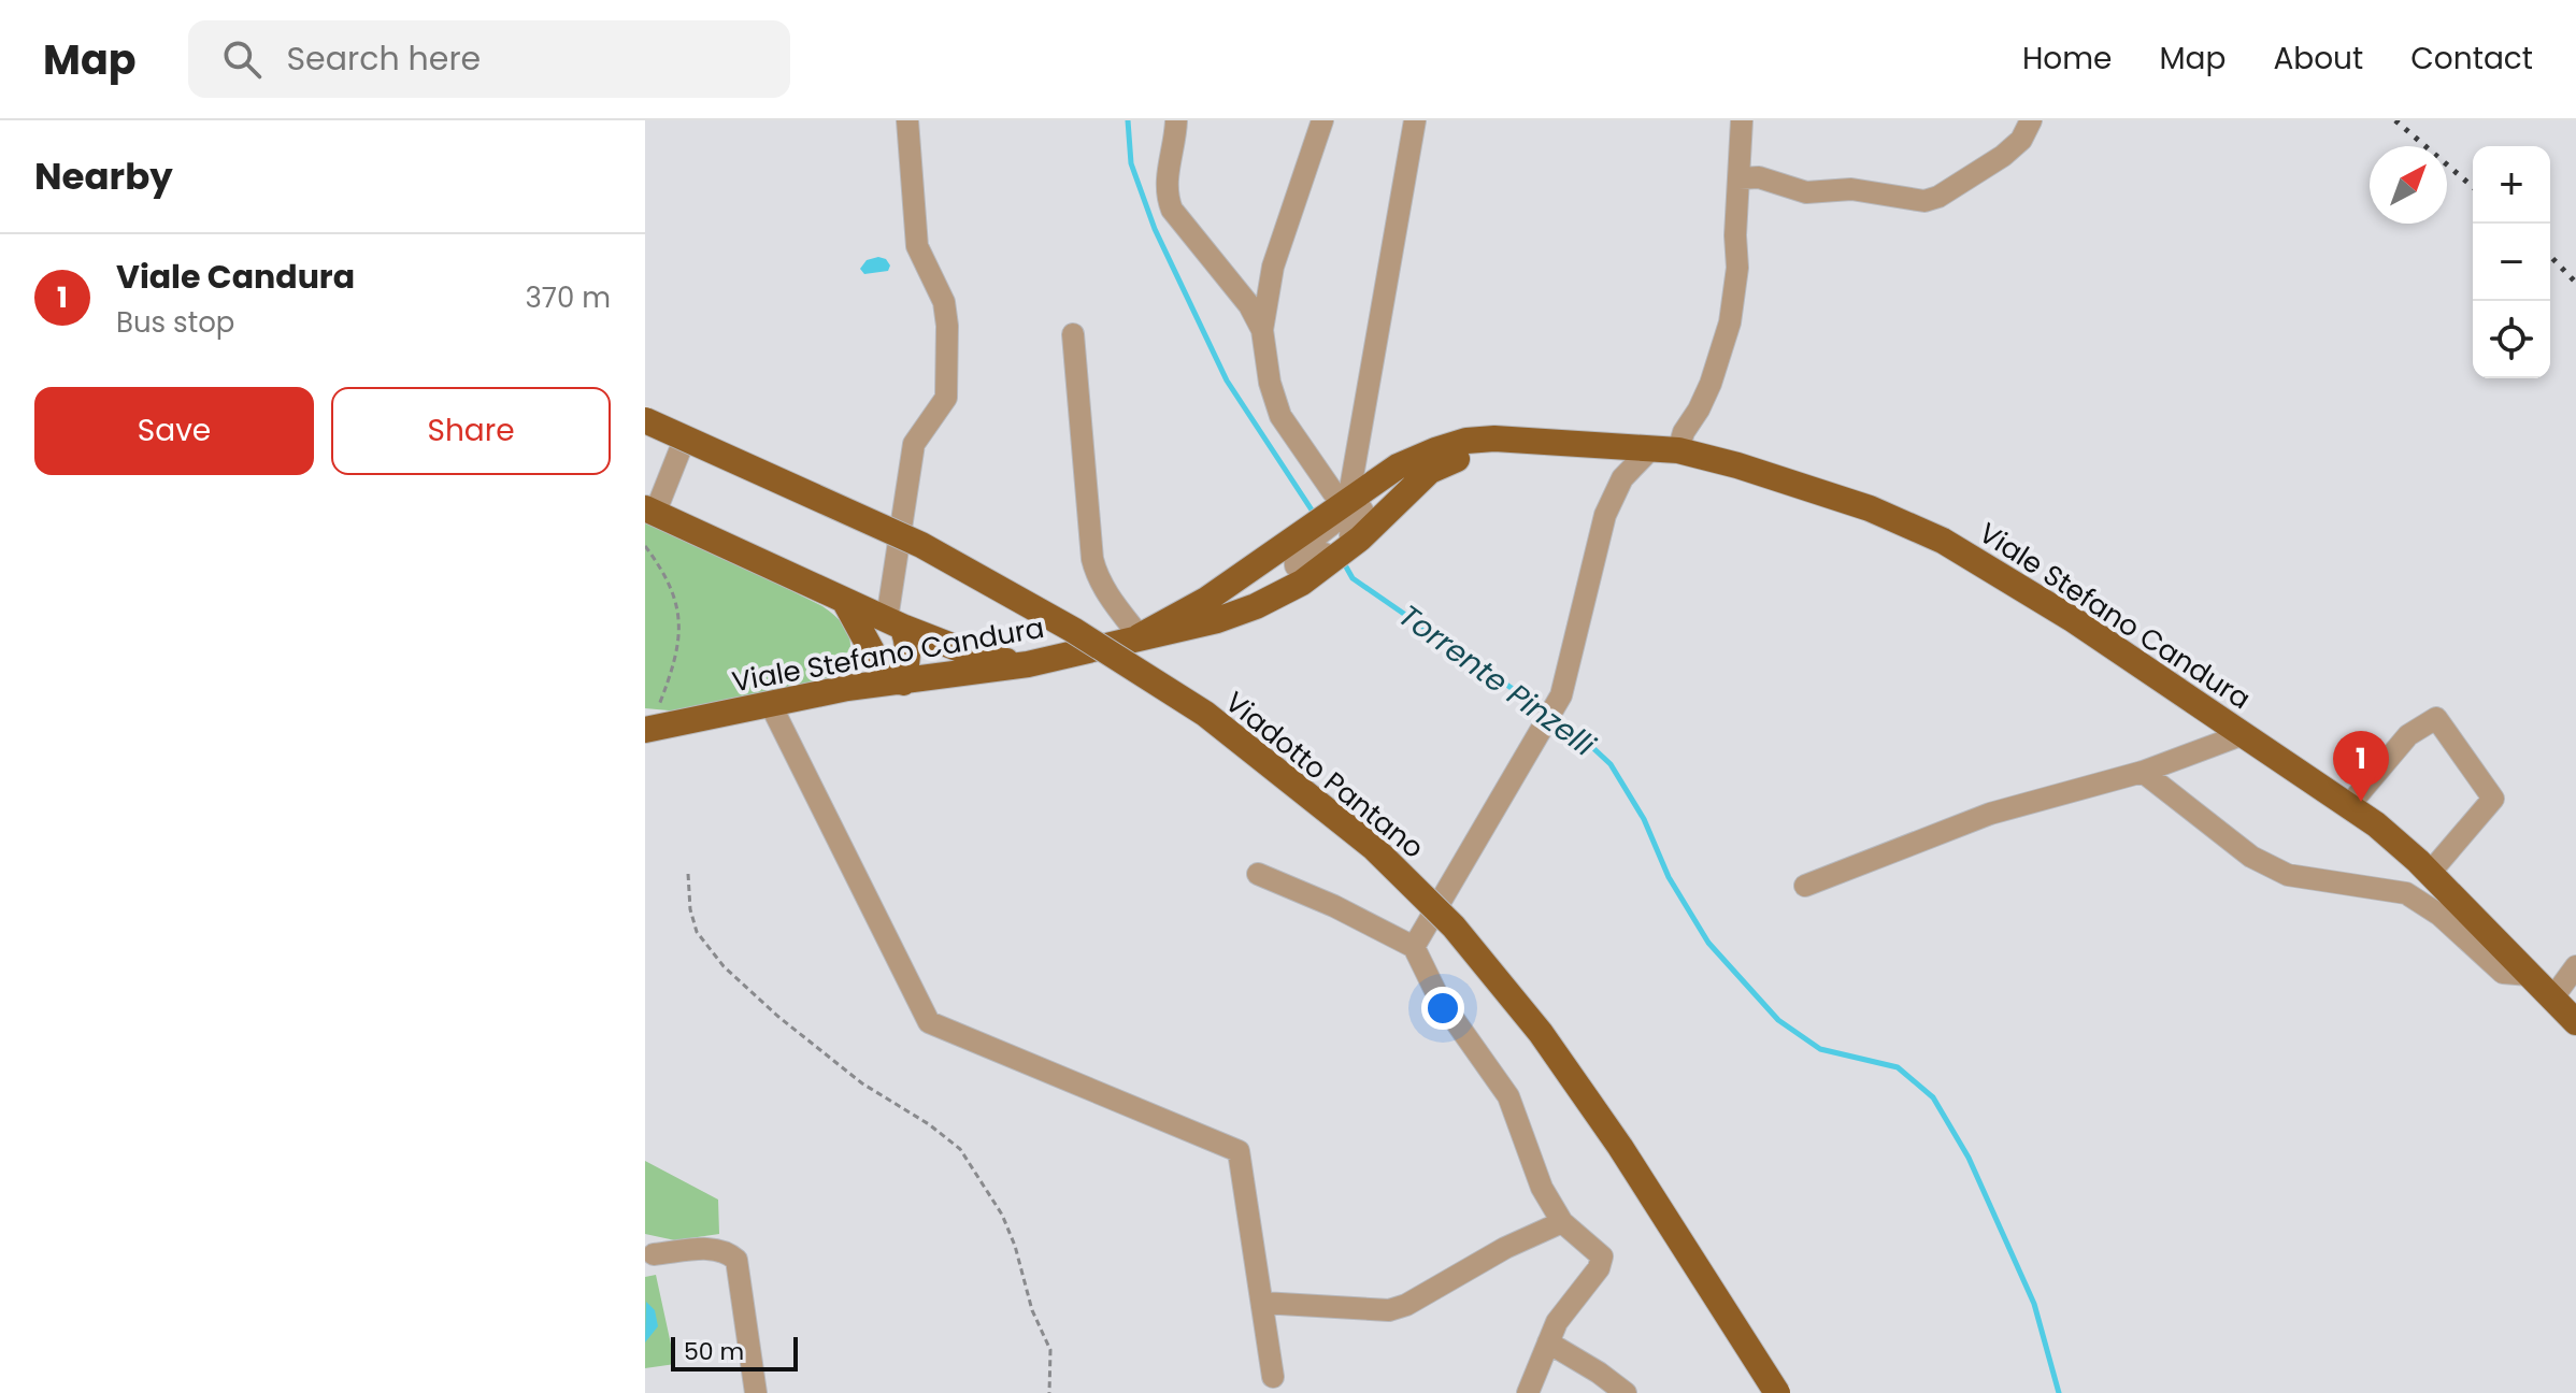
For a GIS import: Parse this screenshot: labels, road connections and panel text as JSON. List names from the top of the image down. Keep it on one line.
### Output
{"streets":{"main road":["Viale Stefano Candura","Viadotto Pantano"]},"water":["Torrente Pinzelli"],"scale_bar":"50 m","north":"top right","page":{"header":"Map","search":"Search here","nav":["Home","Map","About","Contact"],"heading":"Nearby","map_buttons":["+","−"],"list":[{"mark":"1","name":"Viale Candura","note":"Bus stop","value":"370 m"}],"buttons":["Save","Share"],"pins":"1","scale":"50 m"}}
